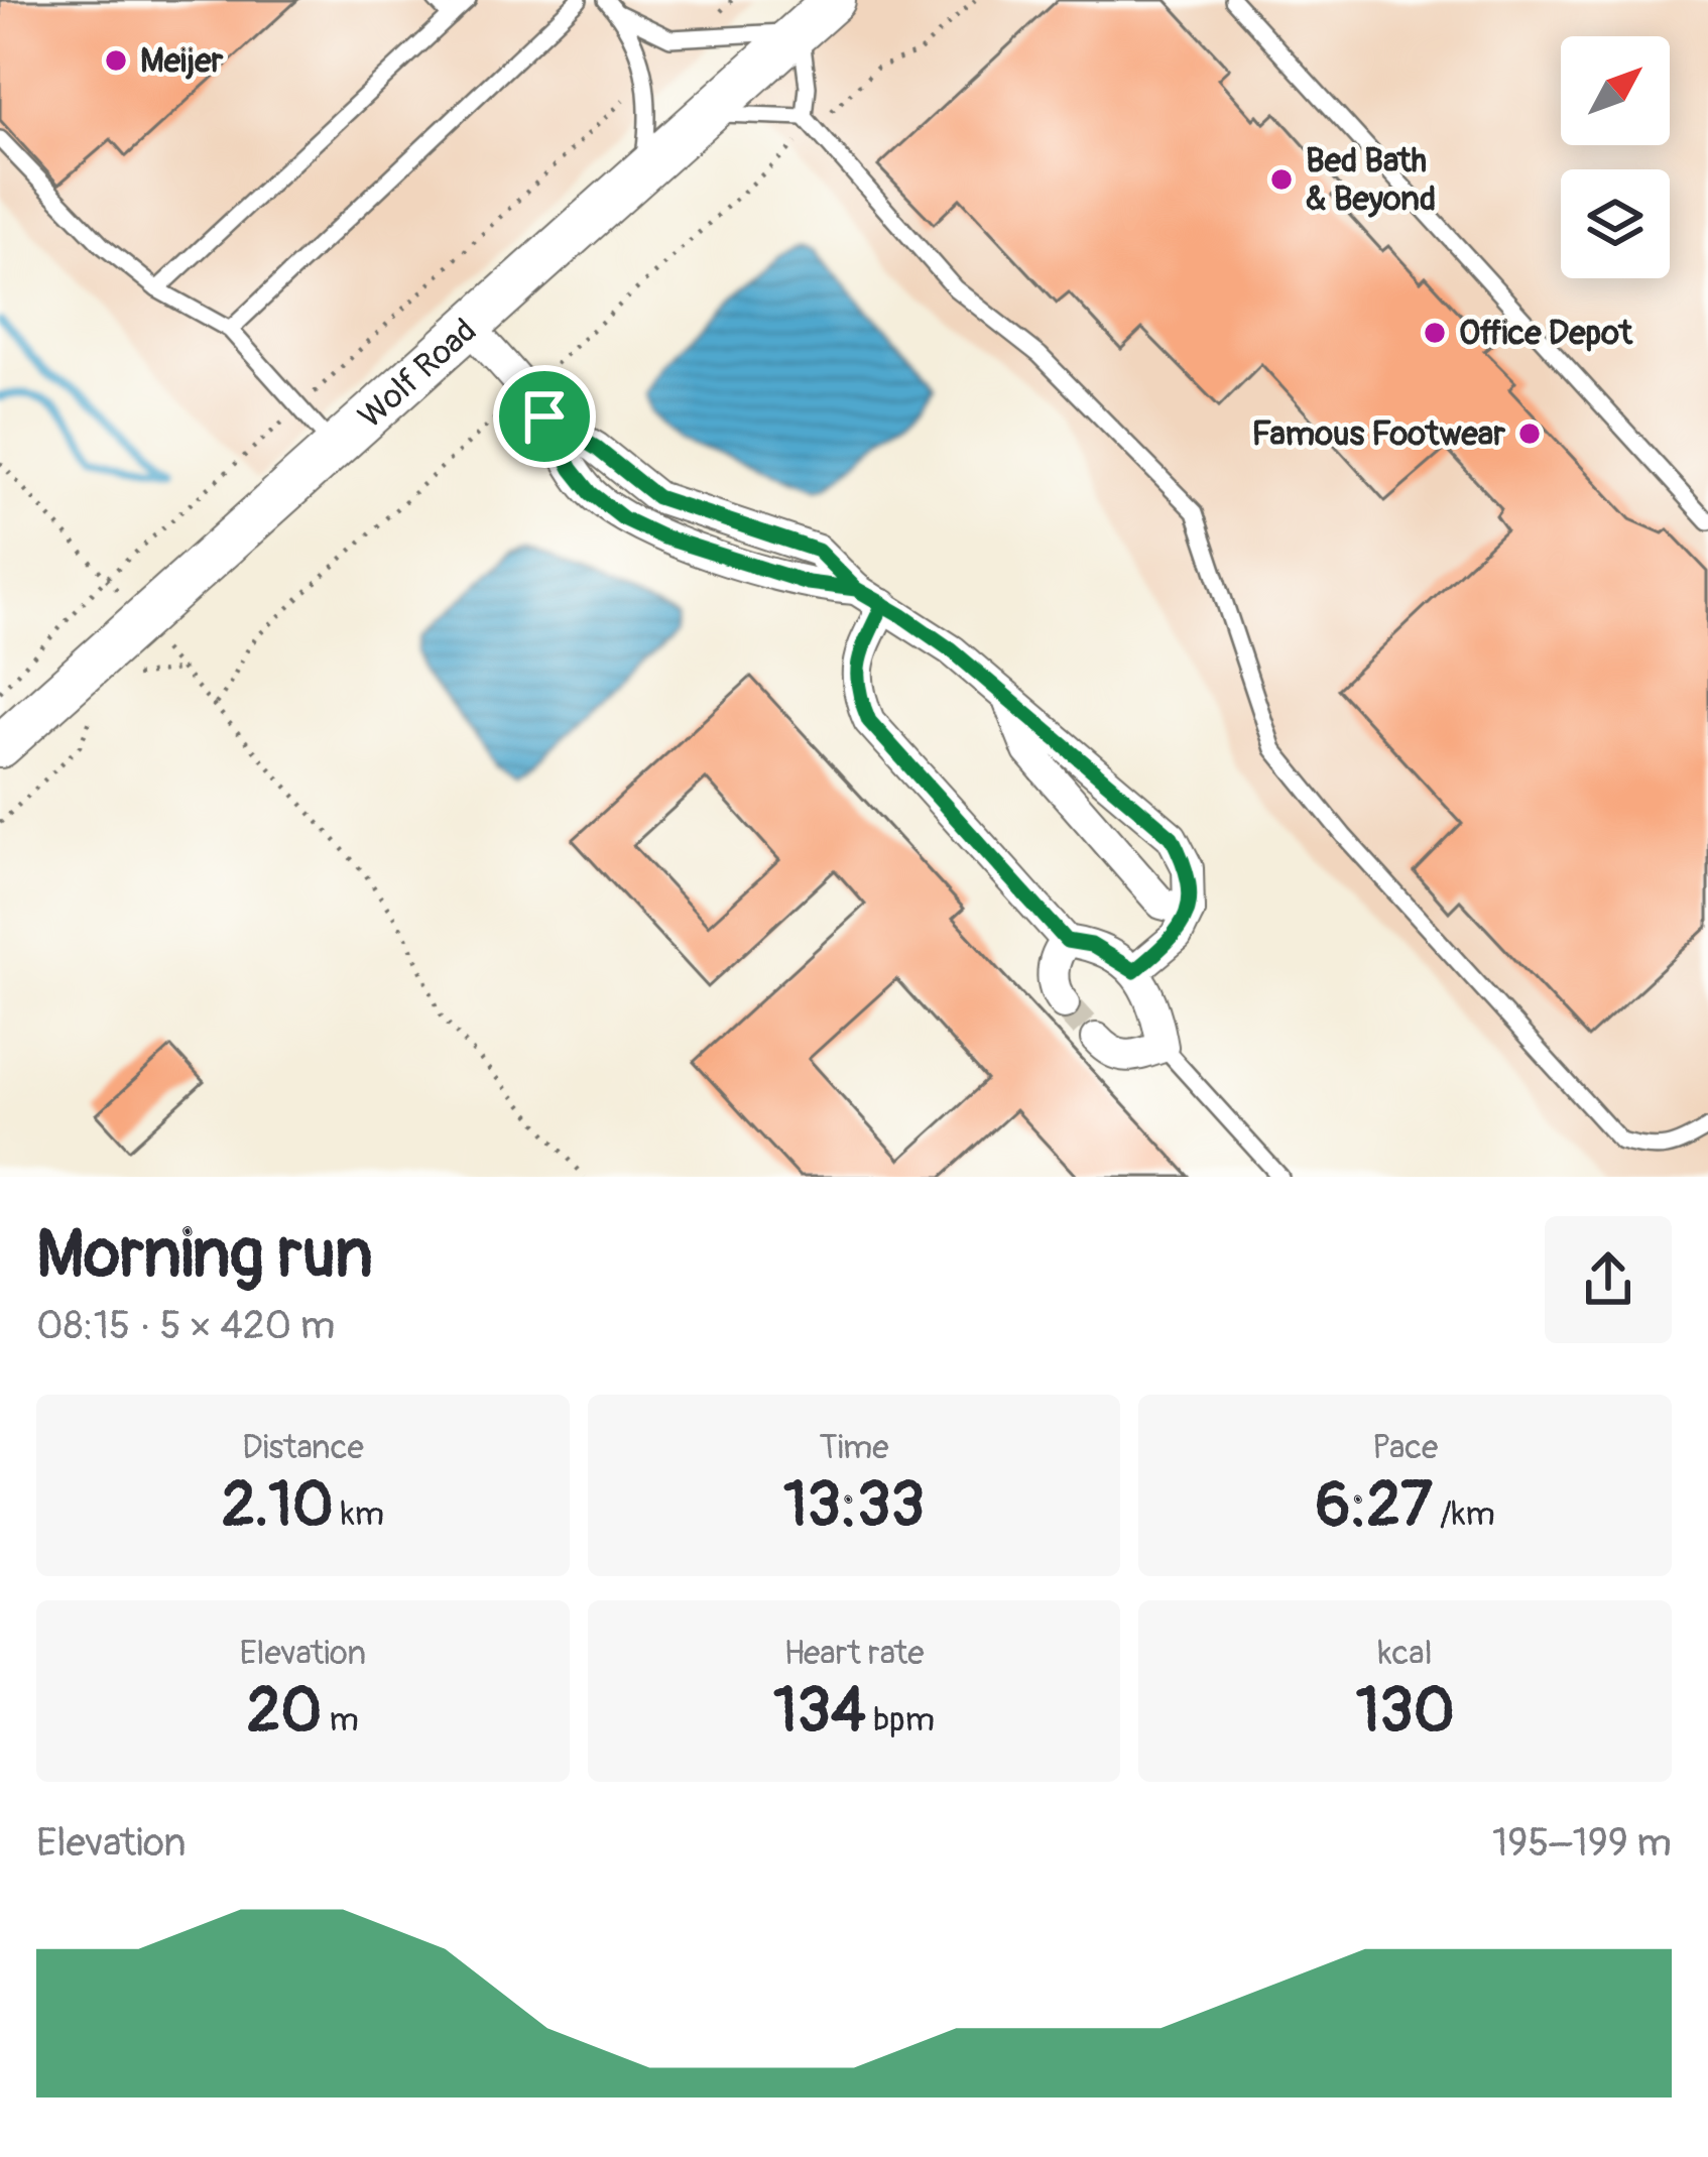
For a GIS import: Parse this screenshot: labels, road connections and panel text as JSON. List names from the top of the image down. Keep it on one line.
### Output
{"streets":{"main road":["Wolf Road"]},"places":["Meijer","Bed Bath & Beyond","Office Depot","Famous Footwear"],"north":"top right","page":{"heading":["Morning run","08:15 · 5 × 420 m"],"stats":[["Distance","2.10 km"],["Time","13:33"],["Pace","6:27 /km"],["Elevation","20 m"],["Heart rate","134 bpm"],["kcal","130"]],"chart":["Elevation","195–199 m"]}}
